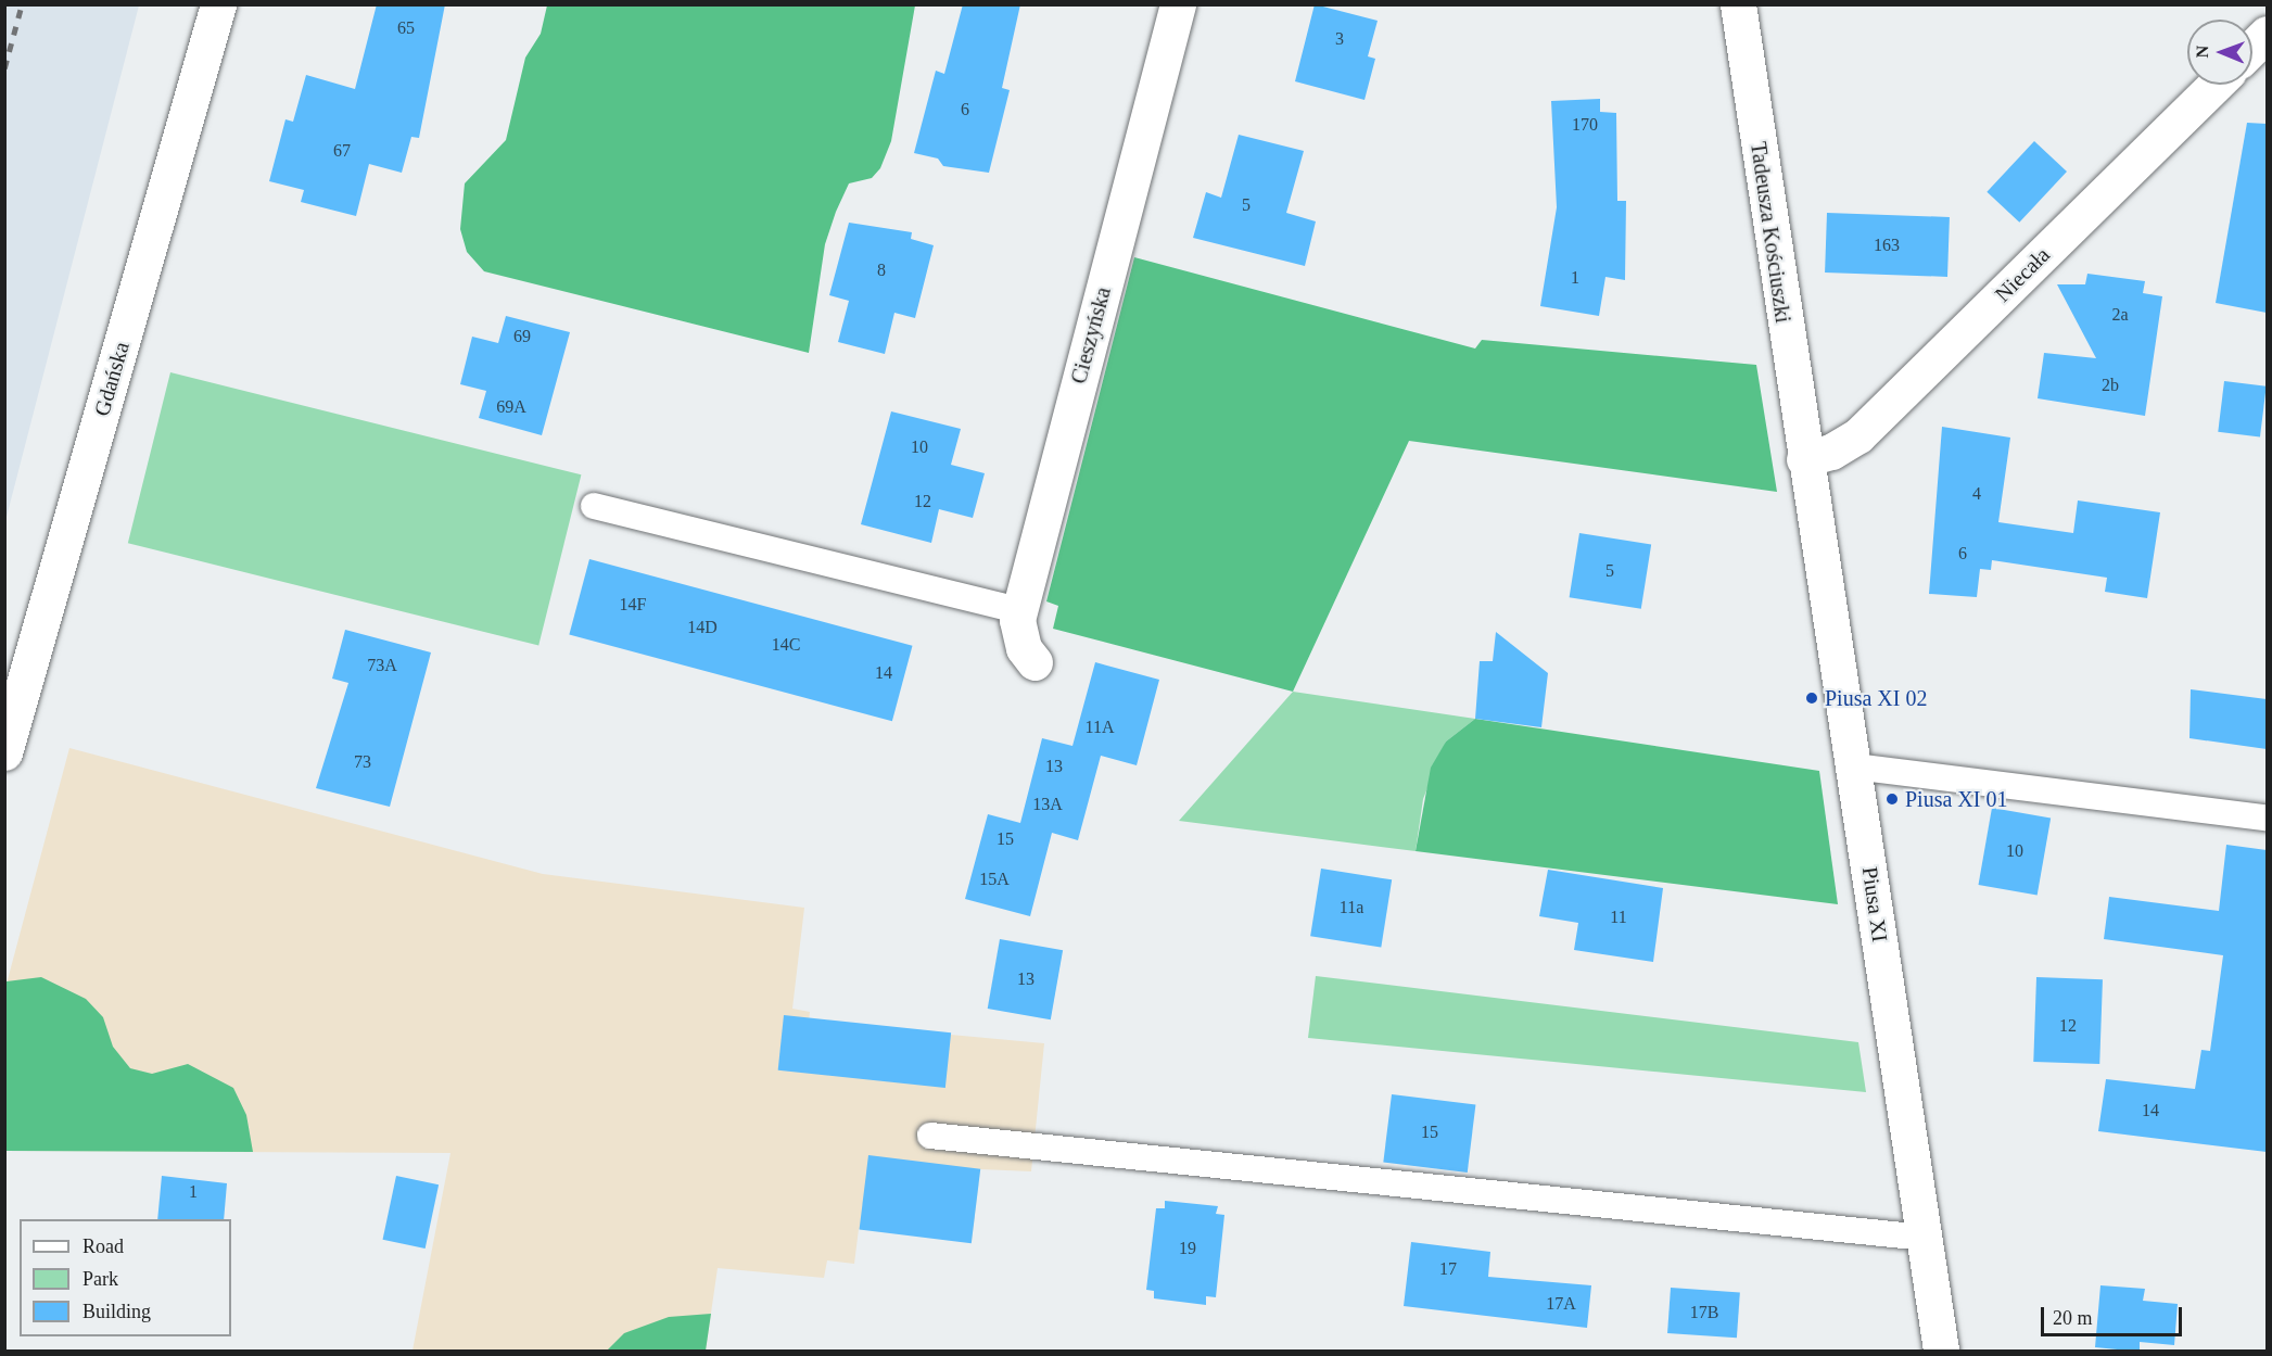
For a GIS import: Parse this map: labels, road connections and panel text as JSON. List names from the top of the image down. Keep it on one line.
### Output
{"streets":{"street":["Tadeusza Kościuszki","Niecała","Cieszyńska","Gdańska","Piusa XI"]},"crossings":[["Tadeusza Kościuszki","Niecała"],["Tadeusza Kościuszki","Piusa XI"],["Niecała","Piusa XI"]],"places":["Piusa XI 02","Piusa XI 01"],"house_numbers":["65","3","6","170","67","5","163","8","1","2a","69","2b","69A","10","4","12","6","5","14F","14D","14C","73A","14","11A","73","13","13A","15","10","15A","11a","11","13","12","14","15","1","19","17","17A","17B"],"legend":["Road","Park","Building"],"scale_bar":"20 m","north":"left"}
